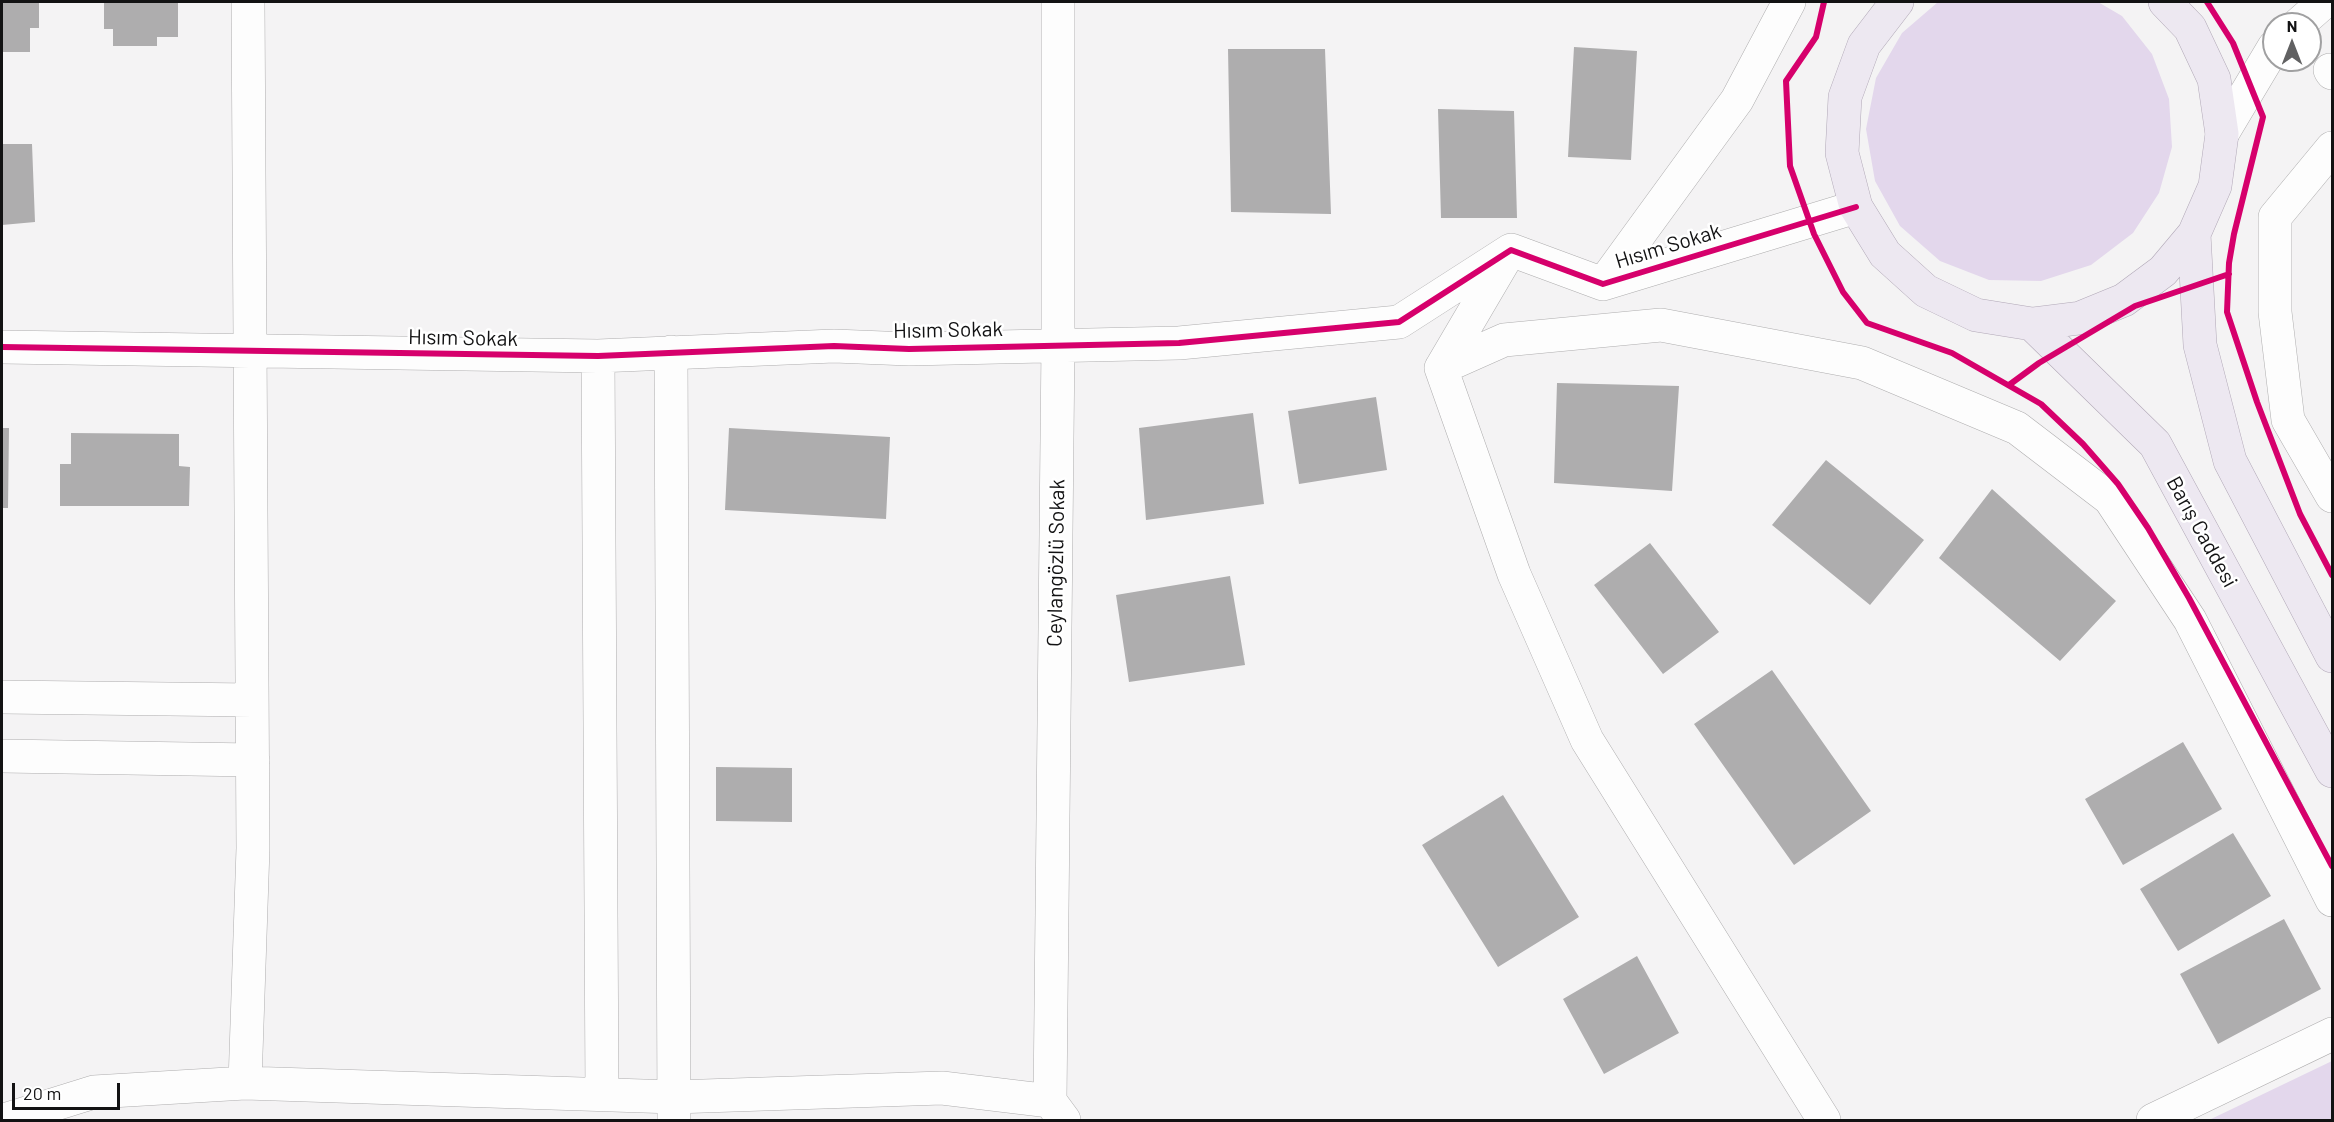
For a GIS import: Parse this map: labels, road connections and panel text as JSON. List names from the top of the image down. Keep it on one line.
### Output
{"streets":{"main road":["Barış Caddesi"],"street":["Hısım Sokak","Ceylangözlü Sokak"]},"crossings":[["Hısım Sokak","Ceylangözlü Sokak"]],"scale_bar":"20 m","north":"top"}
